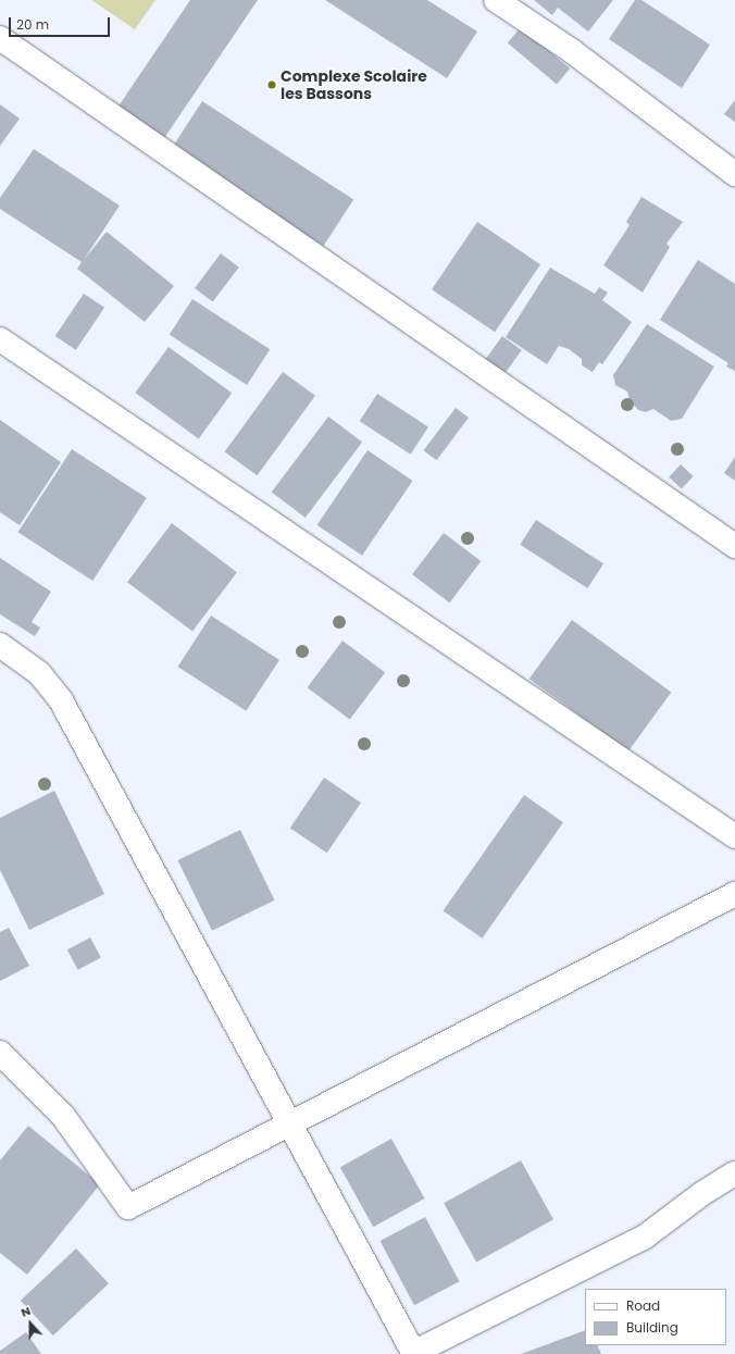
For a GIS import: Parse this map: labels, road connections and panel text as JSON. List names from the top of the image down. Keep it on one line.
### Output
{"places":["Complexe Scolaire les Bassons"],"legend":["Road","Building"],"scale_bar":"20 m","north":"top"}
